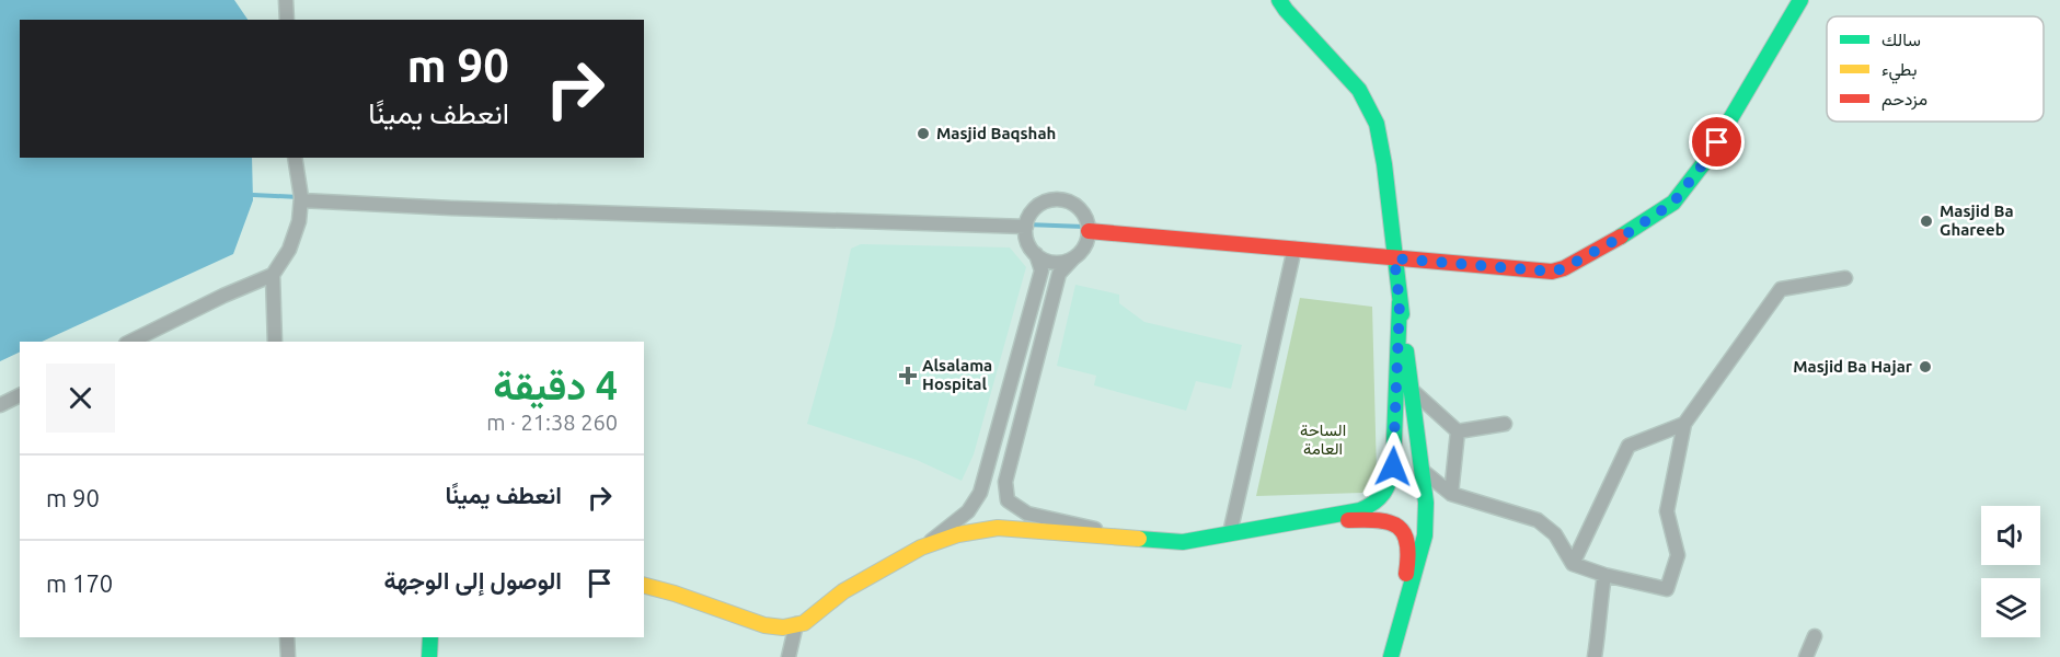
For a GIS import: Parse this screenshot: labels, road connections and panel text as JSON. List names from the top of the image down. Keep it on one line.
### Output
{"parks":["الساحة العامة"],"places":{"other":["Masjid Baqshah","Masjid Ba Ghareeb","Masjid Ba Hajar"],"health":["Alsalama Hospital"]},"legend":["سالك","بطيء","مزدحم"],"page":{"turn":["90 m","انعطف يمينًا"],"heading":["4 دقيقة","260 m · 21:38"],"list":[{"name":"انعطف يمينًا","value":"90 m"},{"name":"الوصول إلى الوجهة","value":"170 m"}]}}
